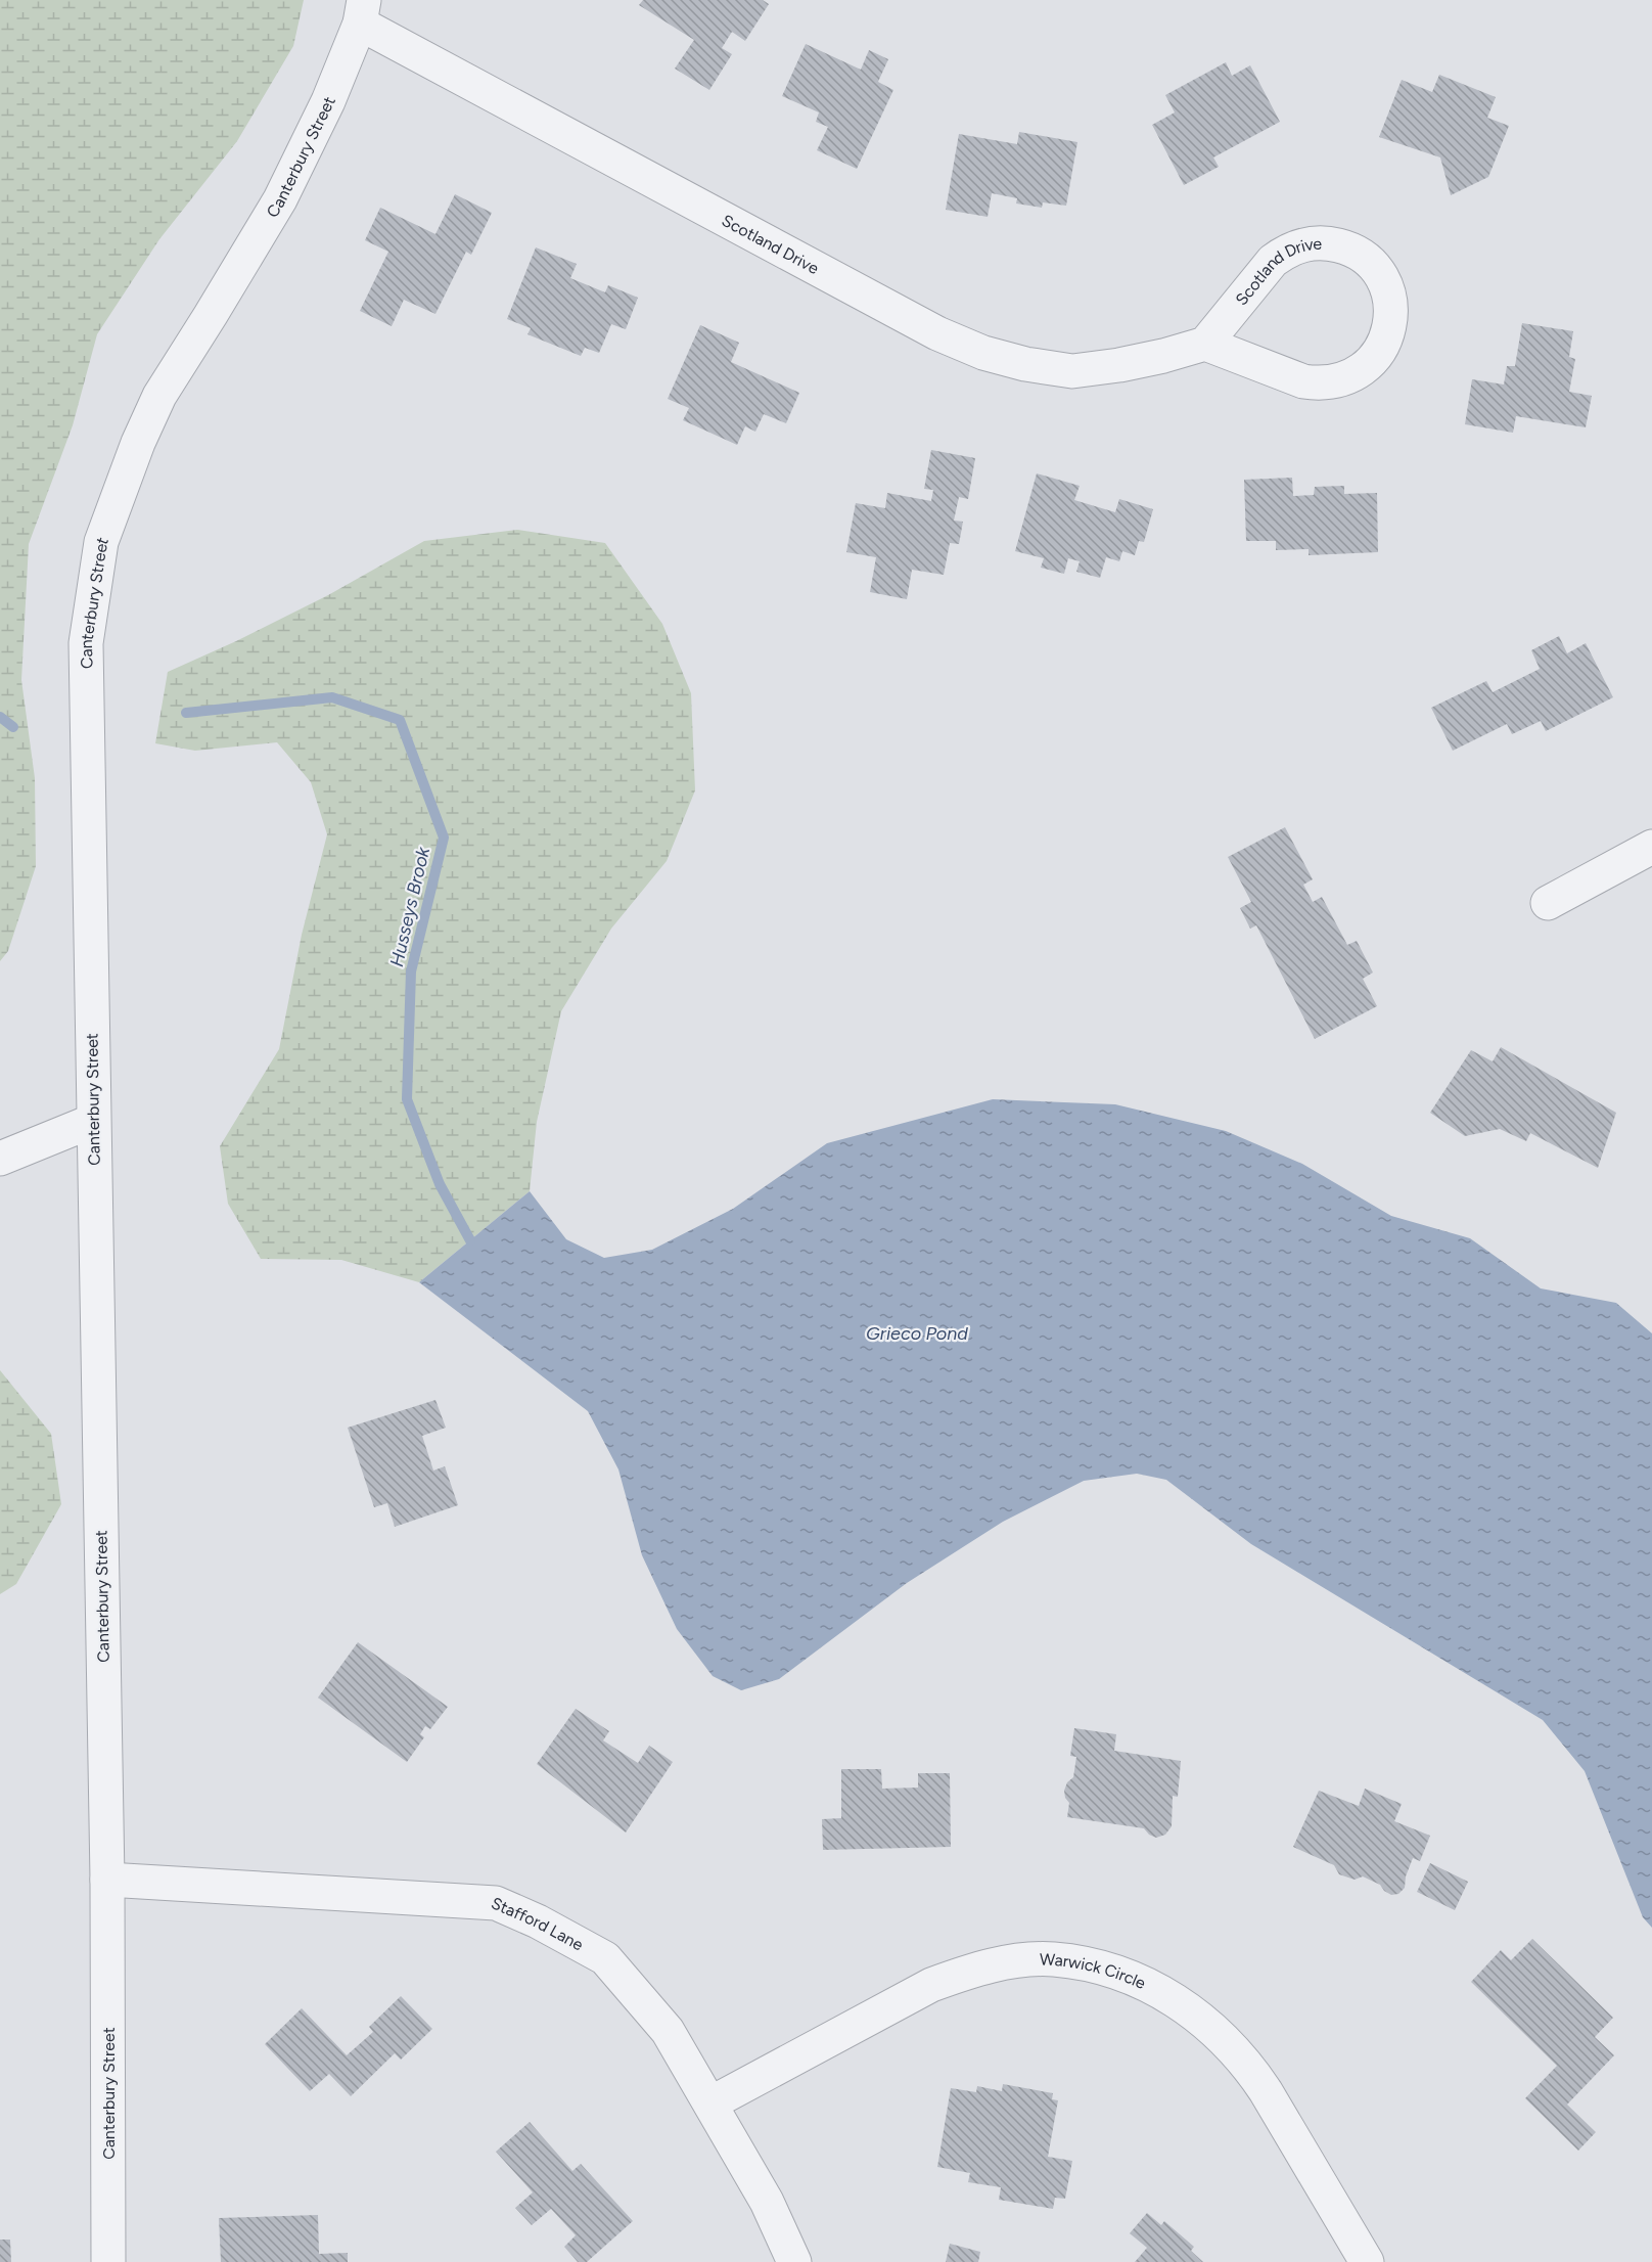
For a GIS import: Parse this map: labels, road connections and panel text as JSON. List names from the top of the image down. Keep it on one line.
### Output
{"streets":{"street":["Canterbury Street","Scotland Drive","Stafford Lane","Warwick Circle"]},"crossings":[["Canterbury Street","Scotland Drive"],["Canterbury Street","Stafford Lane"],["Stafford Lane","Warwick Circle"]],"water":["Husseys Brook","Grieco Pond"]}
